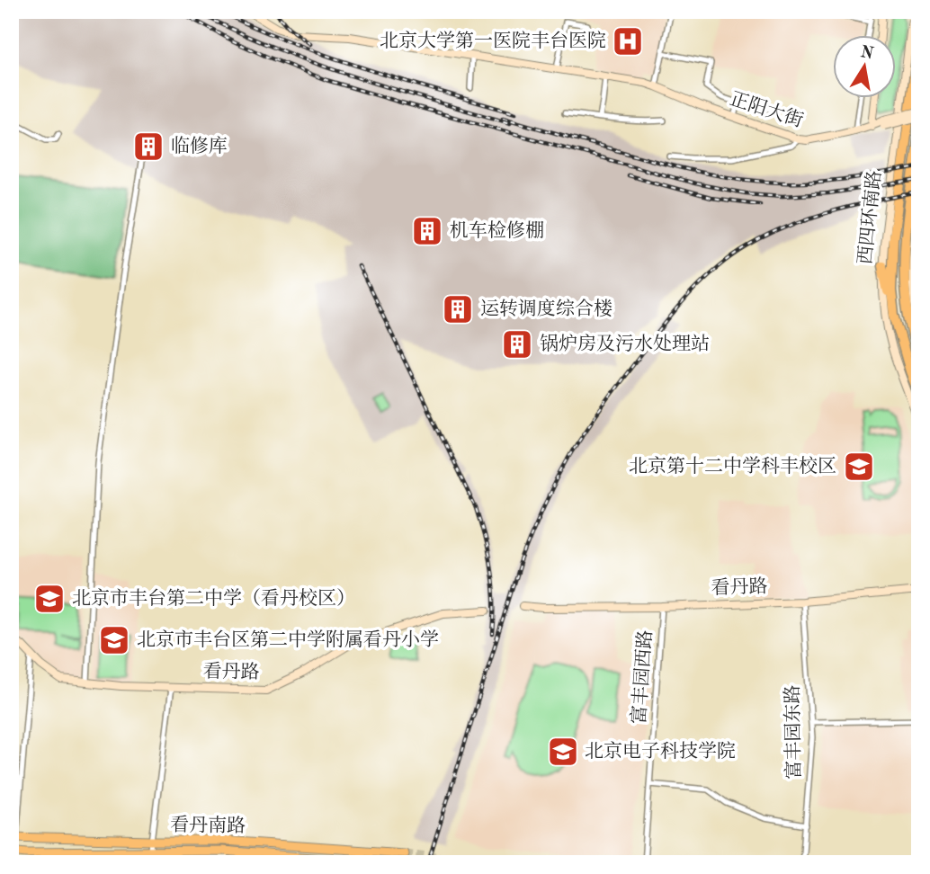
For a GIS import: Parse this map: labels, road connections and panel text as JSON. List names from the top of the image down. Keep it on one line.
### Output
{"streets":{"highway":["西四环南路"],"main road":["看丹南路"],"street":["正阳大街","看丹路","富丰园西路","富丰园东路"]},"crossings":[["看丹路","富丰园西路"],["看丹路","富丰园东路"]],"places":{"hospital":["北京大学第一医院丰台医院"],"building":["临修库","机车检修棚","运转调度综合楼","锅炉房及污水处理站"],"school or university":["北京第十二中学科丰校区","北京市丰台第二中学（看丹校区）","北京市丰台区第二中学附属看丹小学","北京电子科技学院"]},"north":"top"}
